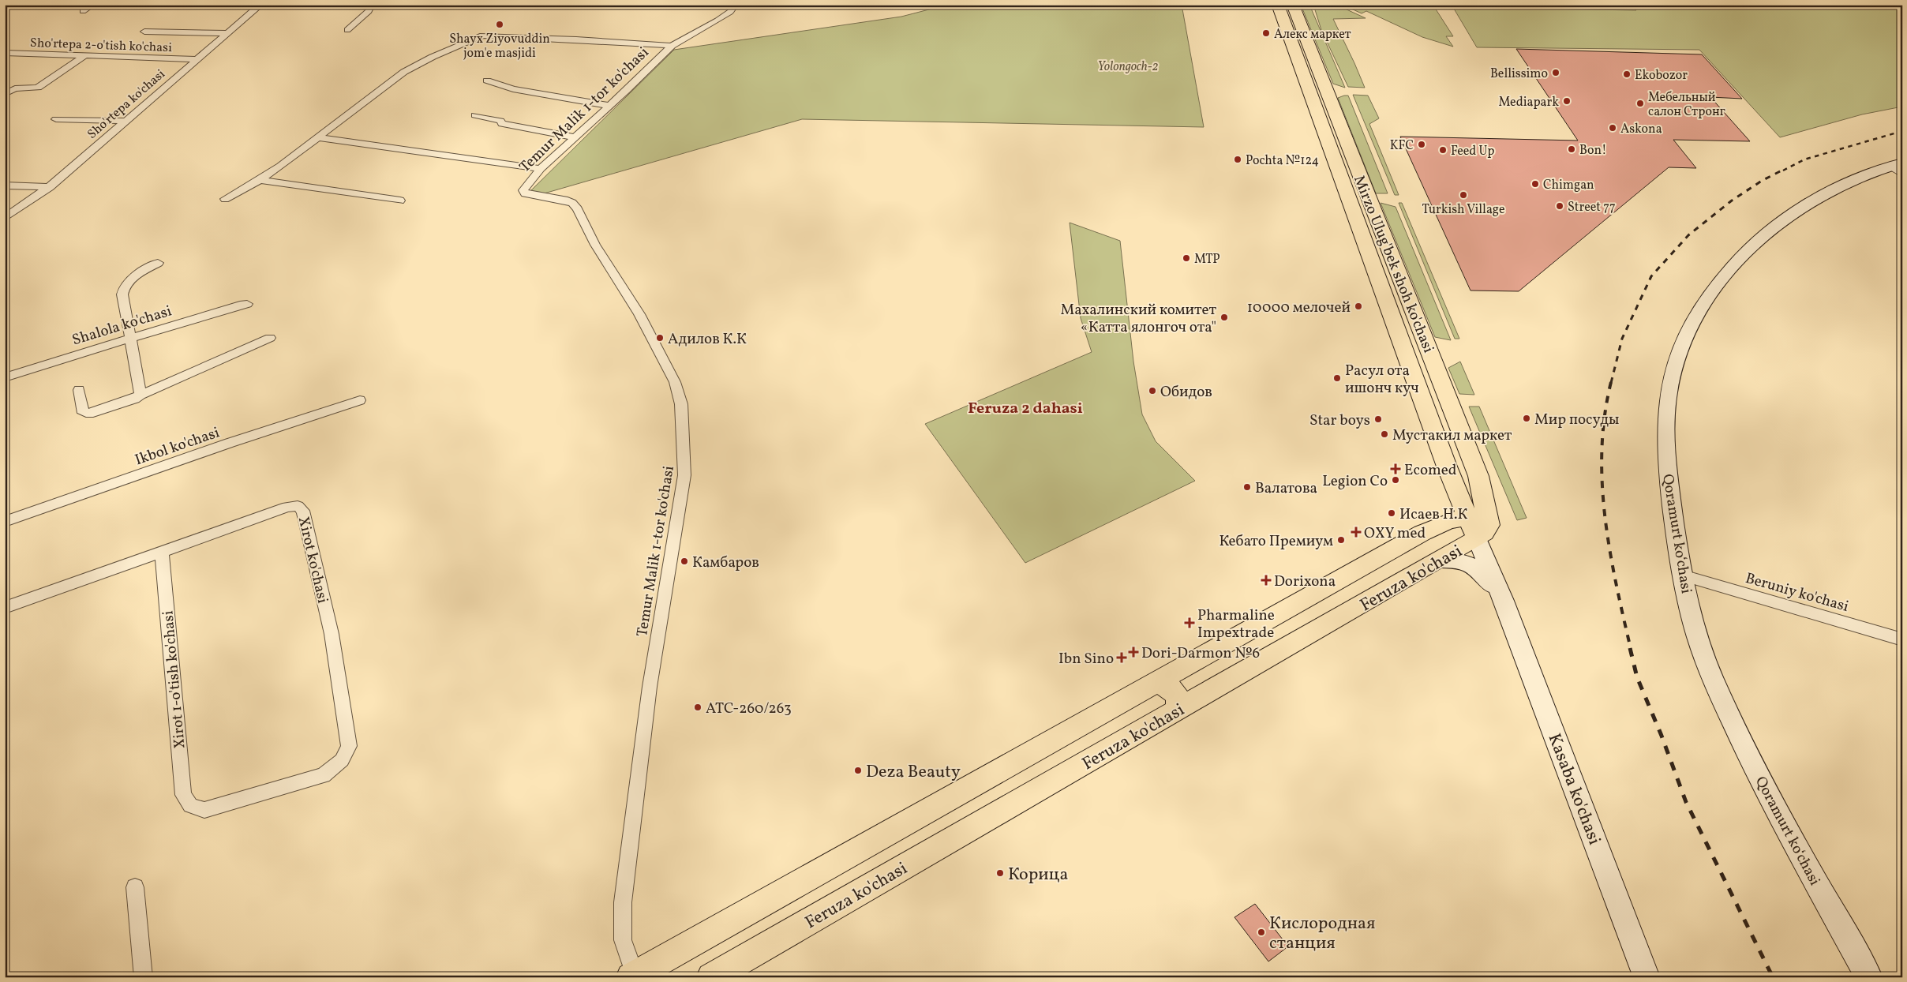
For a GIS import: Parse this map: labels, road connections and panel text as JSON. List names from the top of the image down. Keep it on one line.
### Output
{"streets":{"main road":["Mirzo Ulug'bek shoh ko'chasi","Qoramurt koʻchasi","Feruza ko'chasi","Kasaba ko'chasi"],"street":["Sho'rtepa 2-o'tish ko'chasi","Sho'rtepa ko'chasi","Temur Malik 1-tor ko'chasi","Shalola ko'chasi","Ikbol ko'chasi","Xirot ko'chasi","Beruniy ko'chasi","Xirot 1-o'tish ko'chasi"]},"crossings":[["Sho'rtepa 2-o'tish ko'chasi","Sho'rtepa ko'chasi"],["Temur Malik 1-tor ko'chasi","Feruza ko'chasi"],["Mirzo Ulug'bek shoh ko'chasi","Feruza ko'chasi"],["Mirzo Ulug'bek shoh ko'chasi","Kasaba ko'chasi"],["Qoramurt koʻchasi","Beruniy ko'chasi"],["Xirot ko'chasi","Xirot 1-o'tish ko'chasi"],["Feruza ko'chasi","Kasaba ko'chasi"]],"districts":["Feruza 2 dahasi"],"parks":["Yolongoch-2"],"places":{"other":["Shayx Ziyovuddin jom'e masjidi","Алекс маркет","Bellissimo","Ekobozor","Mediapark","Мебельный салон Стронг","Askona","KFC","Bon!","Feed Up","Pochta №124","Chimgan","Turkish Village","Street 77","MTP","10000 мелочей","Махалинский комитет «Катта ялонгоч ота\"","Адилов К.К","Расул ота ишонч куч","Обидов","Мир посуды","Star boys","Мустакил маркет","Legion Co","Валатова","Исаев Н.К","Кебато Премиум","Камбаров","АТС-260/263","Deza Beauty","Корица","Кислородная станция"],"health":["Ecomed","OXY med","Dorixona","Pharmaline Impextrade","Dori-Darmon №6","Ibn Sino"]}}
